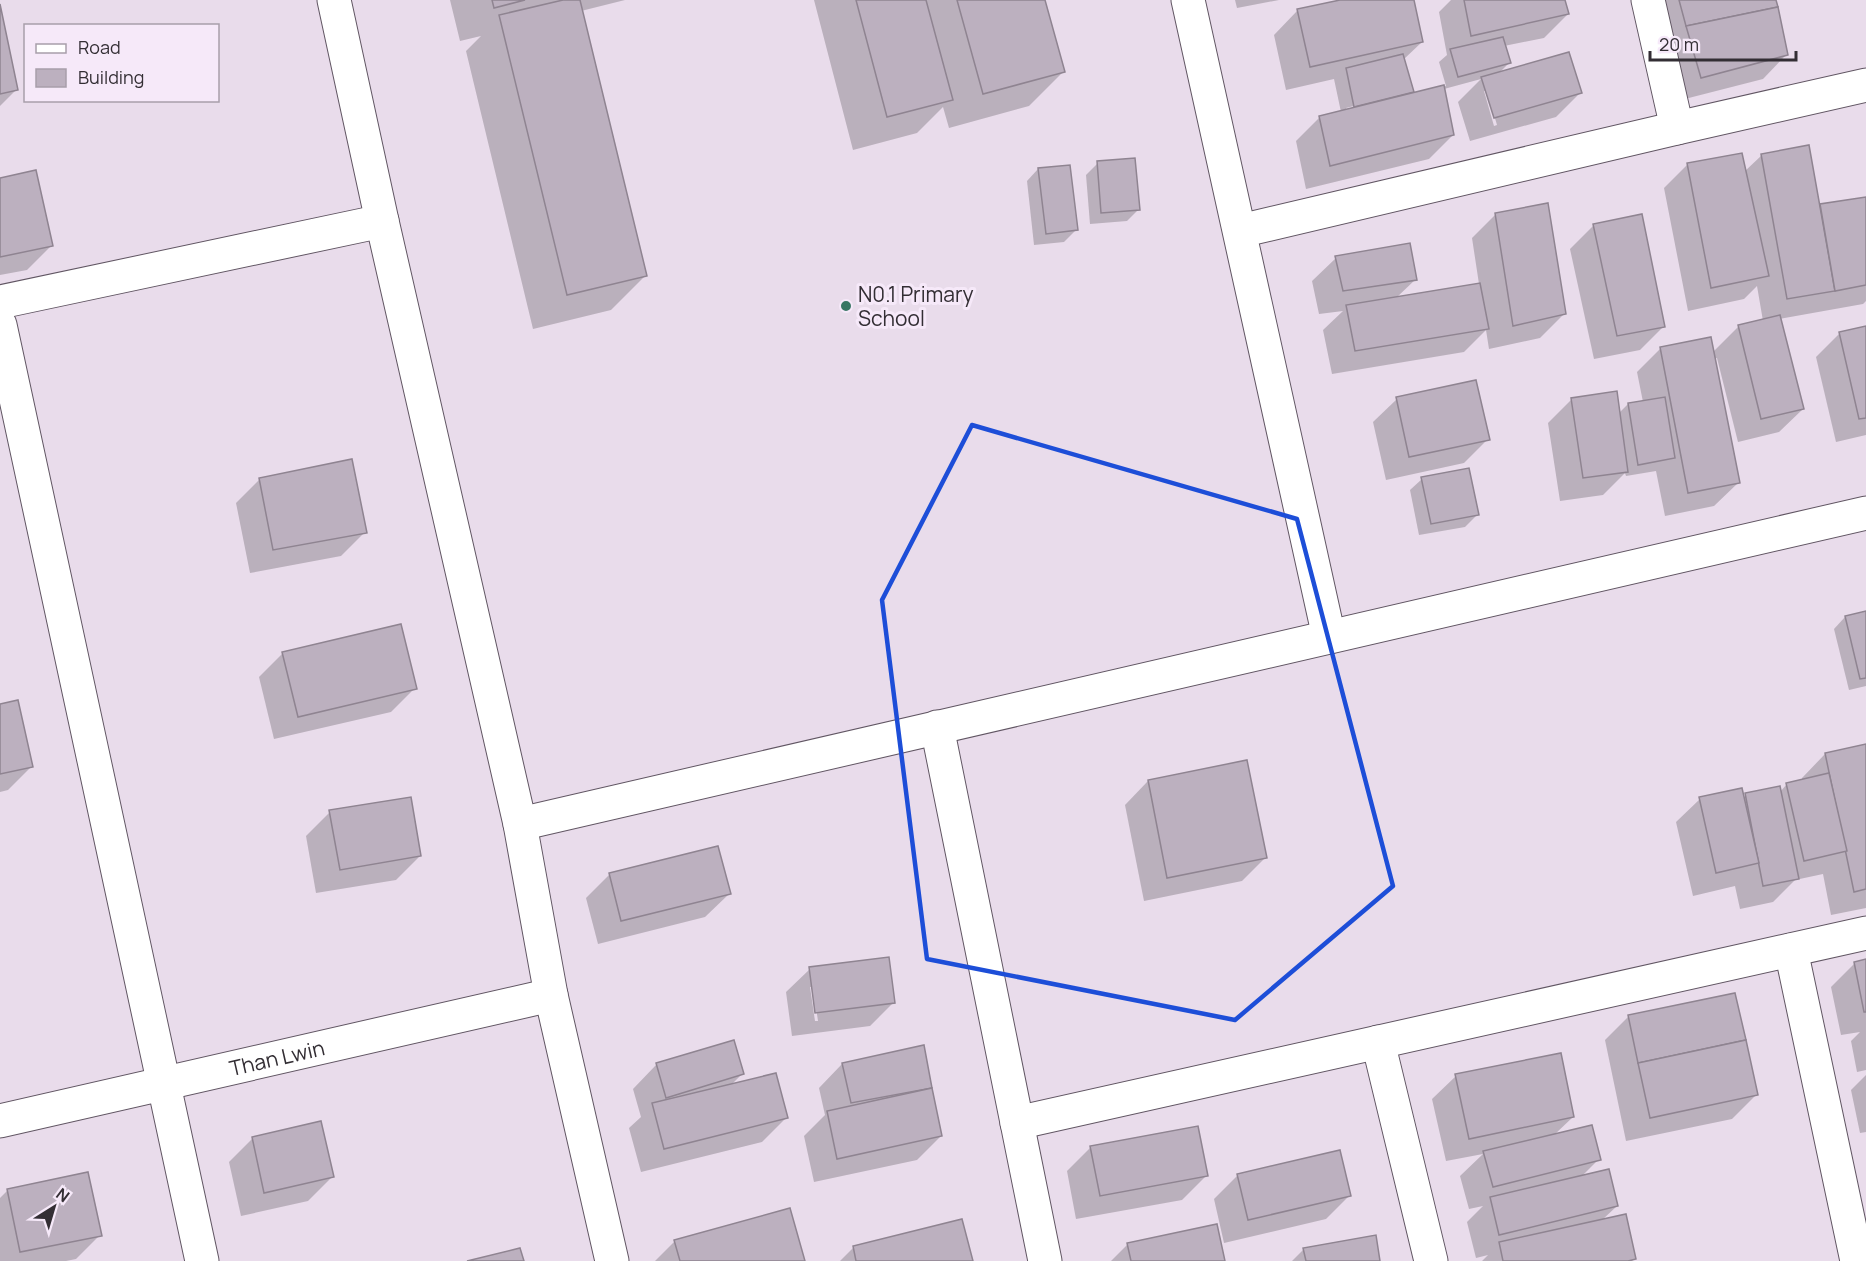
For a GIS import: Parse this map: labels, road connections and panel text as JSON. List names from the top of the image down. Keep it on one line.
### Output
{"streets":{"street":["Than Lwin"]},"places":["N0.1 Primary School"],"legend":["Road","Building"],"scale_bar":"20 m","north":"top right"}
